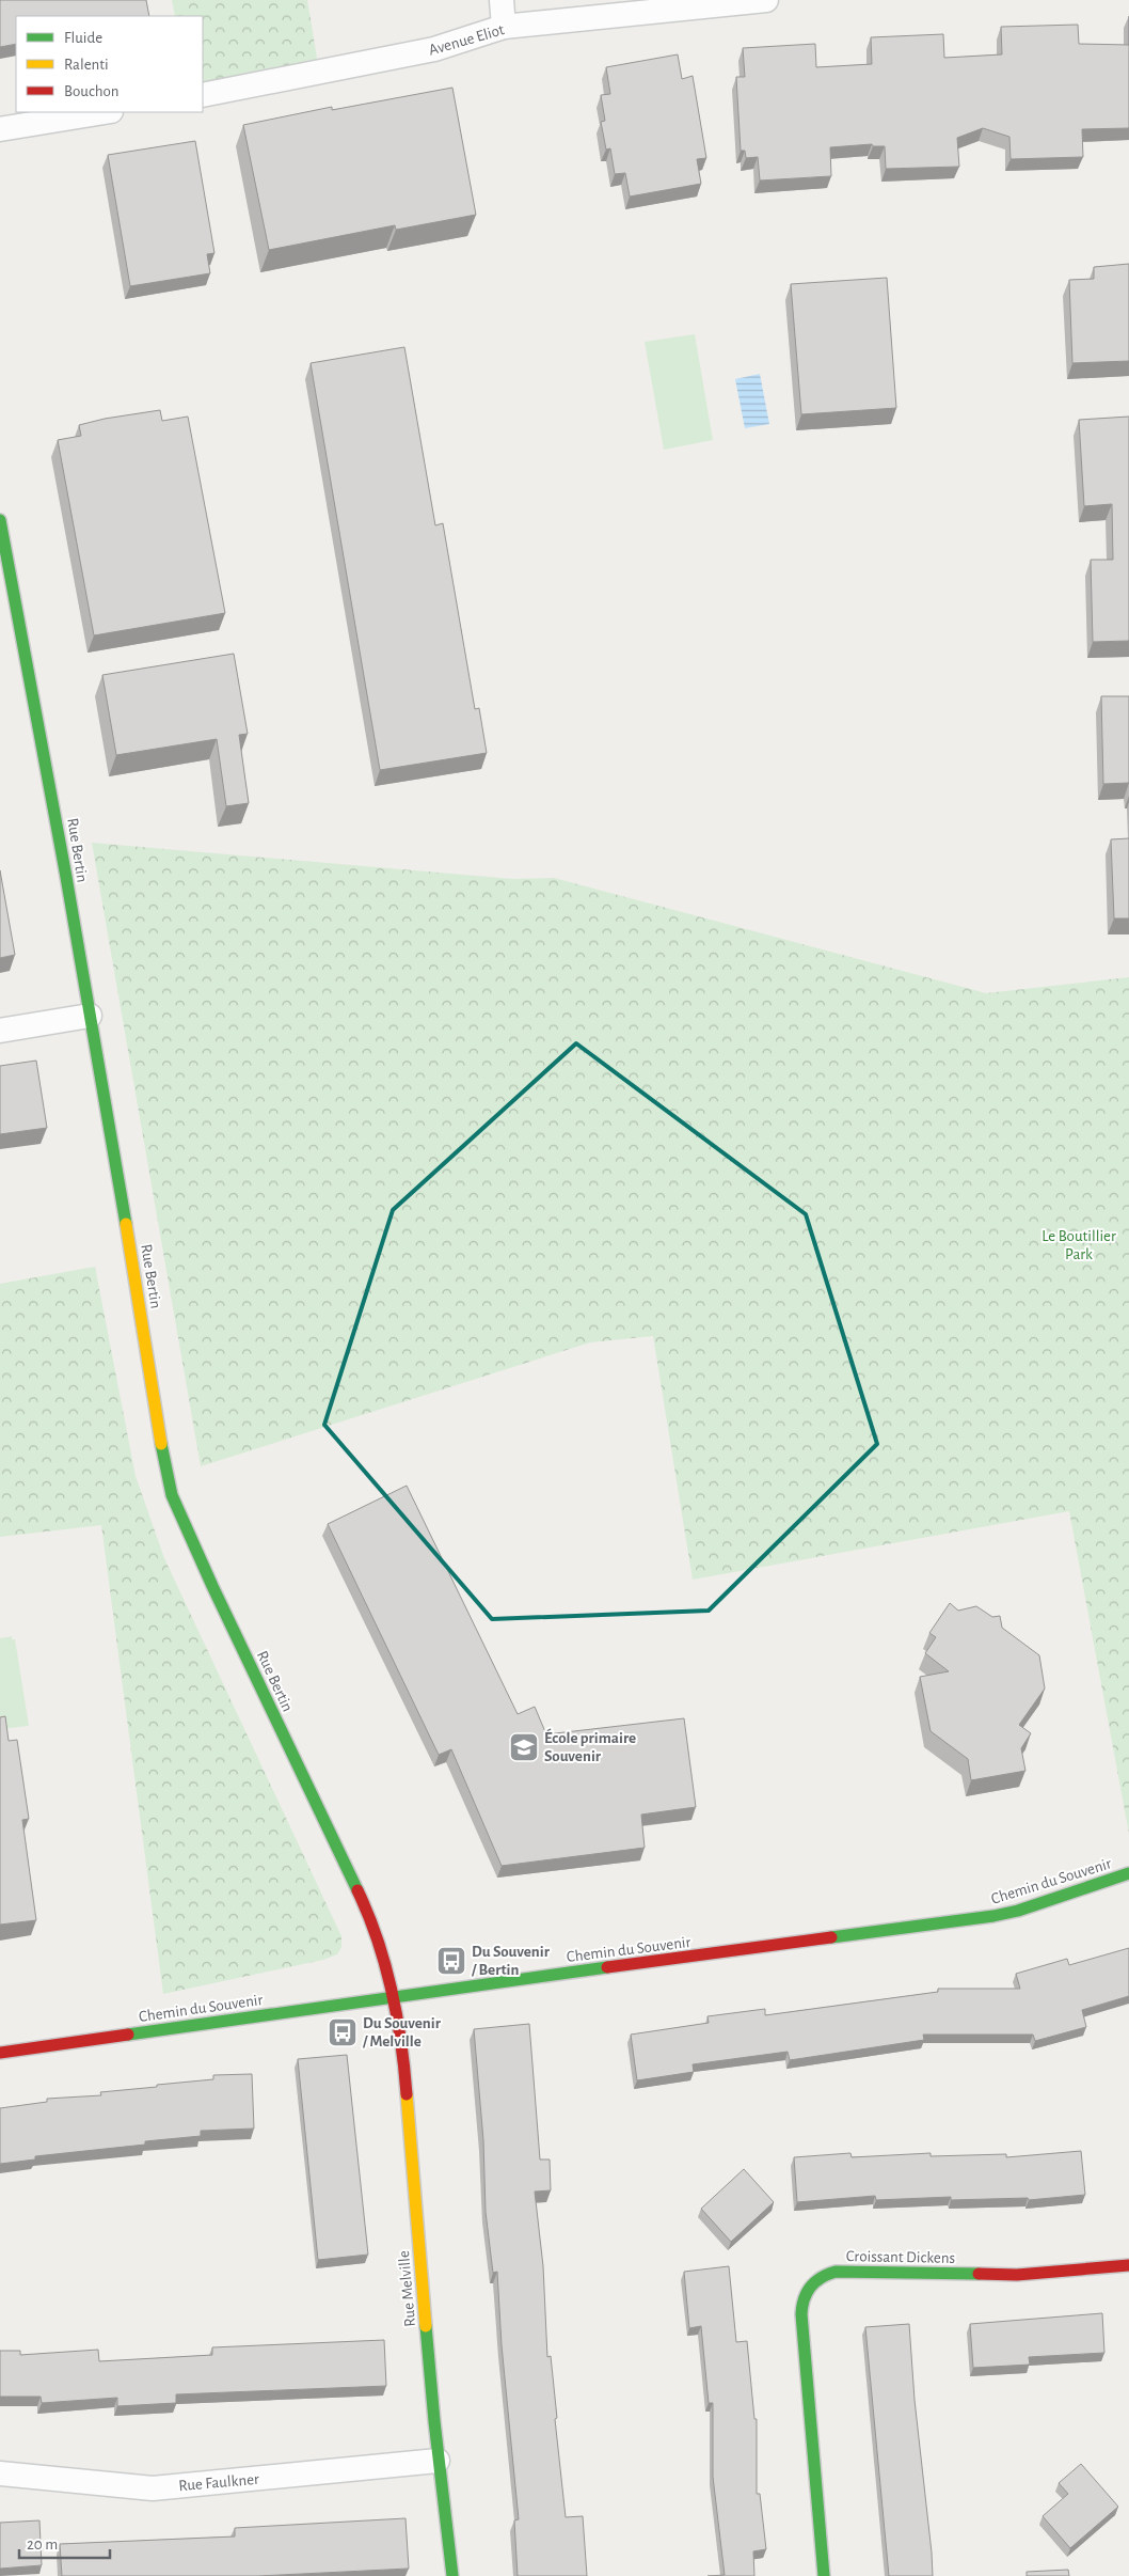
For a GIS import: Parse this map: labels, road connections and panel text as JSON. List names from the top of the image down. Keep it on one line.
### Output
{"streets":{"street":["Avenue Eliot","Rue Bertin","Chemin du Souvenir","Croissant Dickens","Rue Melville","Rue Faulkner"]},"crossings":[["Rue Bertin","Chemin du Souvenir"],["Rue Bertin","Rue Melville"],["Chemin du Souvenir","Rue Melville"],["Rue Melville","Rue Faulkner"]],"parks":["Le Boutillier Park"],"places":{"school or university":["École primaire Souvenir"],"bus stop":["Du Souvenir / Bertin","Du Souvenir / Melville"]},"legend":["Fluide","Ralenti","Bouchon"],"scale_bar":"20 m"}
